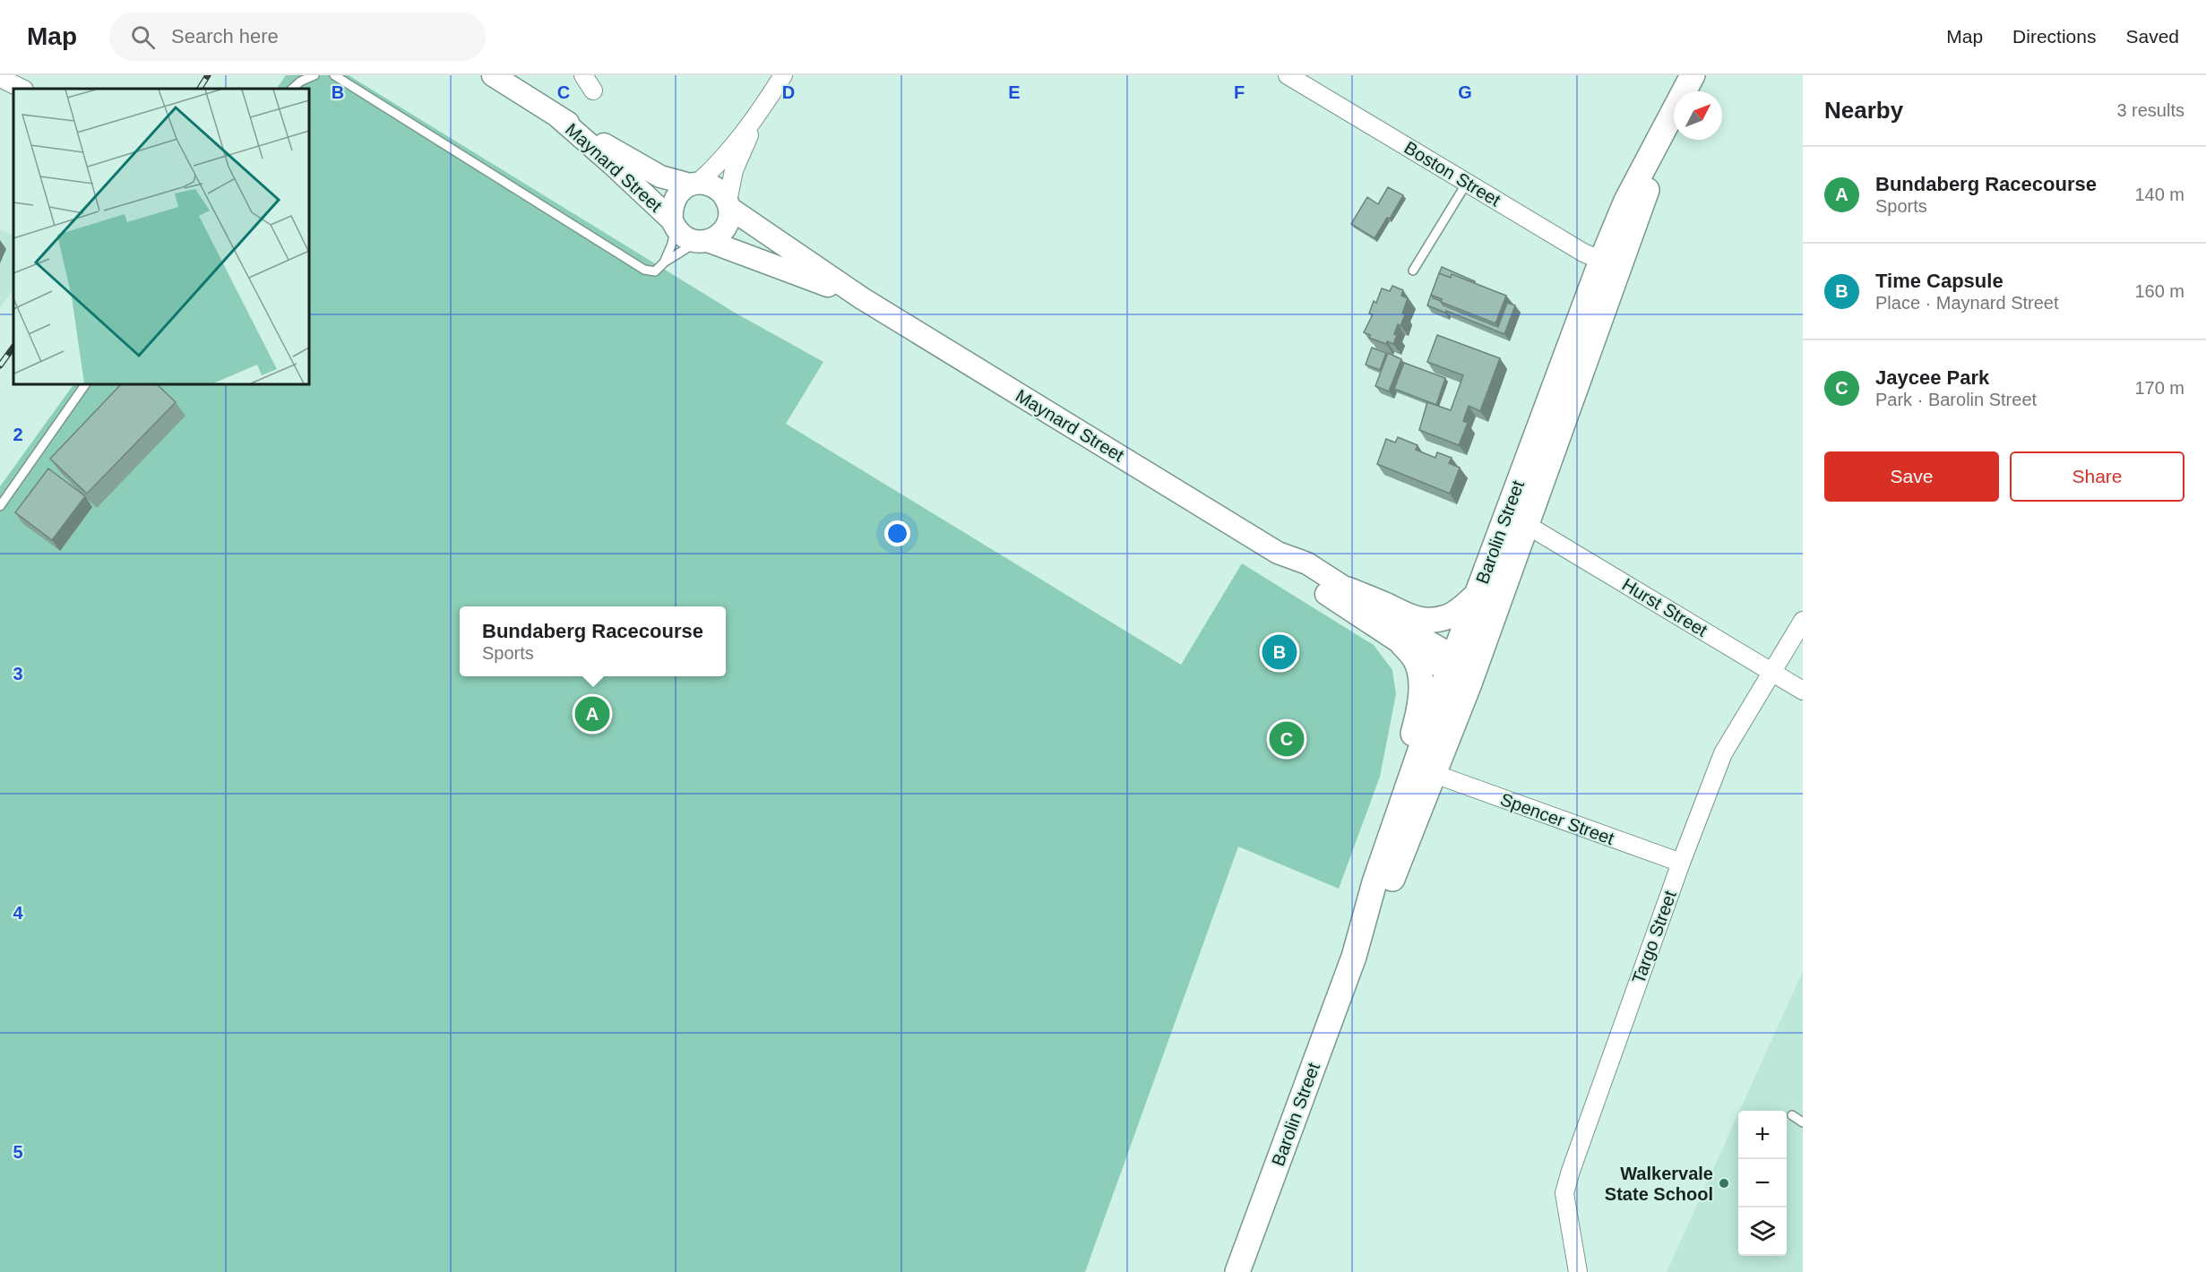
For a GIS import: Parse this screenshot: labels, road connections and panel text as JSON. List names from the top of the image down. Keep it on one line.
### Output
{"streets":{"main road":["Barolin Street"],"street":["Maynard Street","Boston Street","Hurst Street","Spencer Street","Targo Street"]},"crossings":[["Maynard Street","Barolin Street"],["Boston Street","Barolin Street"],["Barolin Street","Hurst Street"],["Barolin Street","Spencer Street"],["Hurst Street","Targo Street"],["Spencer Street","Targo Street"]],"places":["Walkervale State School"],"north":"top right","page":{"header":"Map","search":"Search here","nav":["Map","Directions","Saved"],"heading":["Nearby","3 results"],"list":[{"mark":"A","name":"Bundaberg Racecourse","note":"Sports","value":"140 m"},{"mark":"B","name":"Time Capsule","note":"Place · Maynard Street","value":"160 m"},{"mark":"C","name":"Jaycee Park","note":"Park · Barolin Street","value":"170 m"}],"buttons":["Save","Share"],"popup":["Bundaberg Racecourse","Sports"],"pins":["B","A","C"],"map_buttons":["+","−"]},"grid":{"columns":["B","C","D","E","F","G"],"rows":["2","3","4","5"]}}
